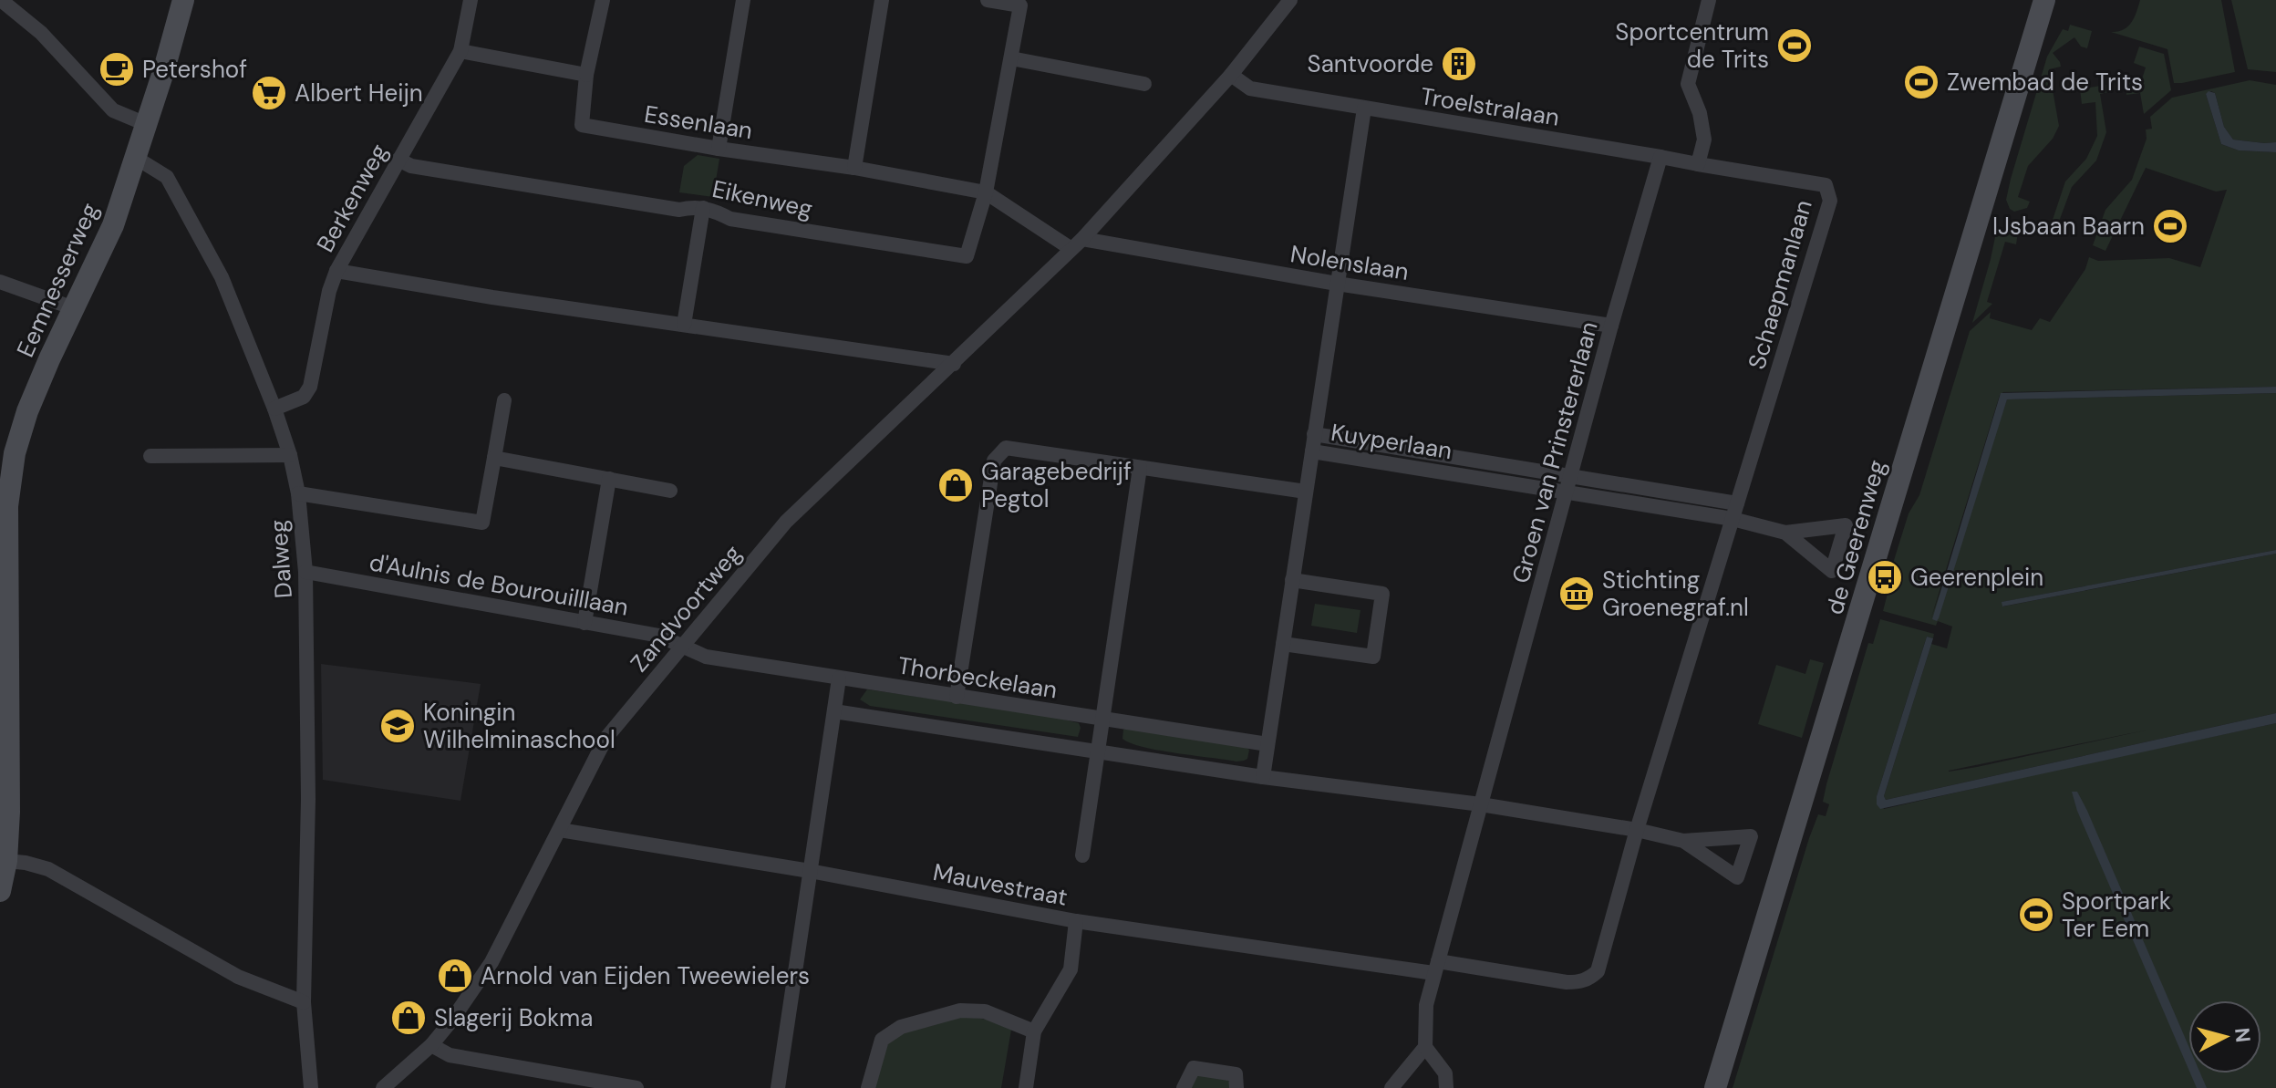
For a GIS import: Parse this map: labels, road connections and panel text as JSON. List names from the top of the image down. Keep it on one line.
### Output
{"streets":{"main road":["Eemnesserweg","de Geerenweg"],"street":["Troelstralaan","Essenlaan","Berkenweg","Eikenweg","Nolenslaan","Schaepmanlaan","Kuyperlaan","Groen van Prinstererlaan","Dalweg","d'Aulnis de Bourouilllaan","Zandvoortweg","Thorbeckelaan","Mauvestraat"]},"crossings":[["Troelstralaan","Groen van Prinstererlaan"],["Troelstralaan","Zandvoortweg"],["Essenlaan","Eikenweg"],["Berkenweg","Eikenweg"],["Berkenweg","Dalweg"],["Nolenslaan","Groen van Prinstererlaan"],["Nolenslaan","Zandvoortweg"],["Eemnesserweg","Dalweg"],["Schaepmanlaan","Kuyperlaan"],["Schaepmanlaan","Mauvestraat"],["Kuyperlaan","Groen van Prinstererlaan"],["Groen van Prinstererlaan","Mauvestraat"],["Dalweg","d'Aulnis de Bourouilllaan"],["d'Aulnis de Bourouilllaan","Zandvoortweg"],["d'Aulnis de Bourouilllaan","Thorbeckelaan"],["Zandvoortweg","Thorbeckelaan"],["Zandvoortweg","Mauvestraat"]],"places":{"sports":["Sportcentrum de Trits","Zwembad de Trits","IJsbaan Baarn","Sportpark Ter Eem"],"building":["Santvoorde"],"cafe":["Petershof"],"supermarket":["Albert Heijn"],"shop":["Garagebedrijf Pegtol","Arnold van Eijden Tweewielers","Slagerij Bokma"],"bus stop":["Geerenplein"],"museum":["Stichting Groenegraf.nl"],"school or university":["Koningin Wilhelminaschool"]},"north":"right"}
